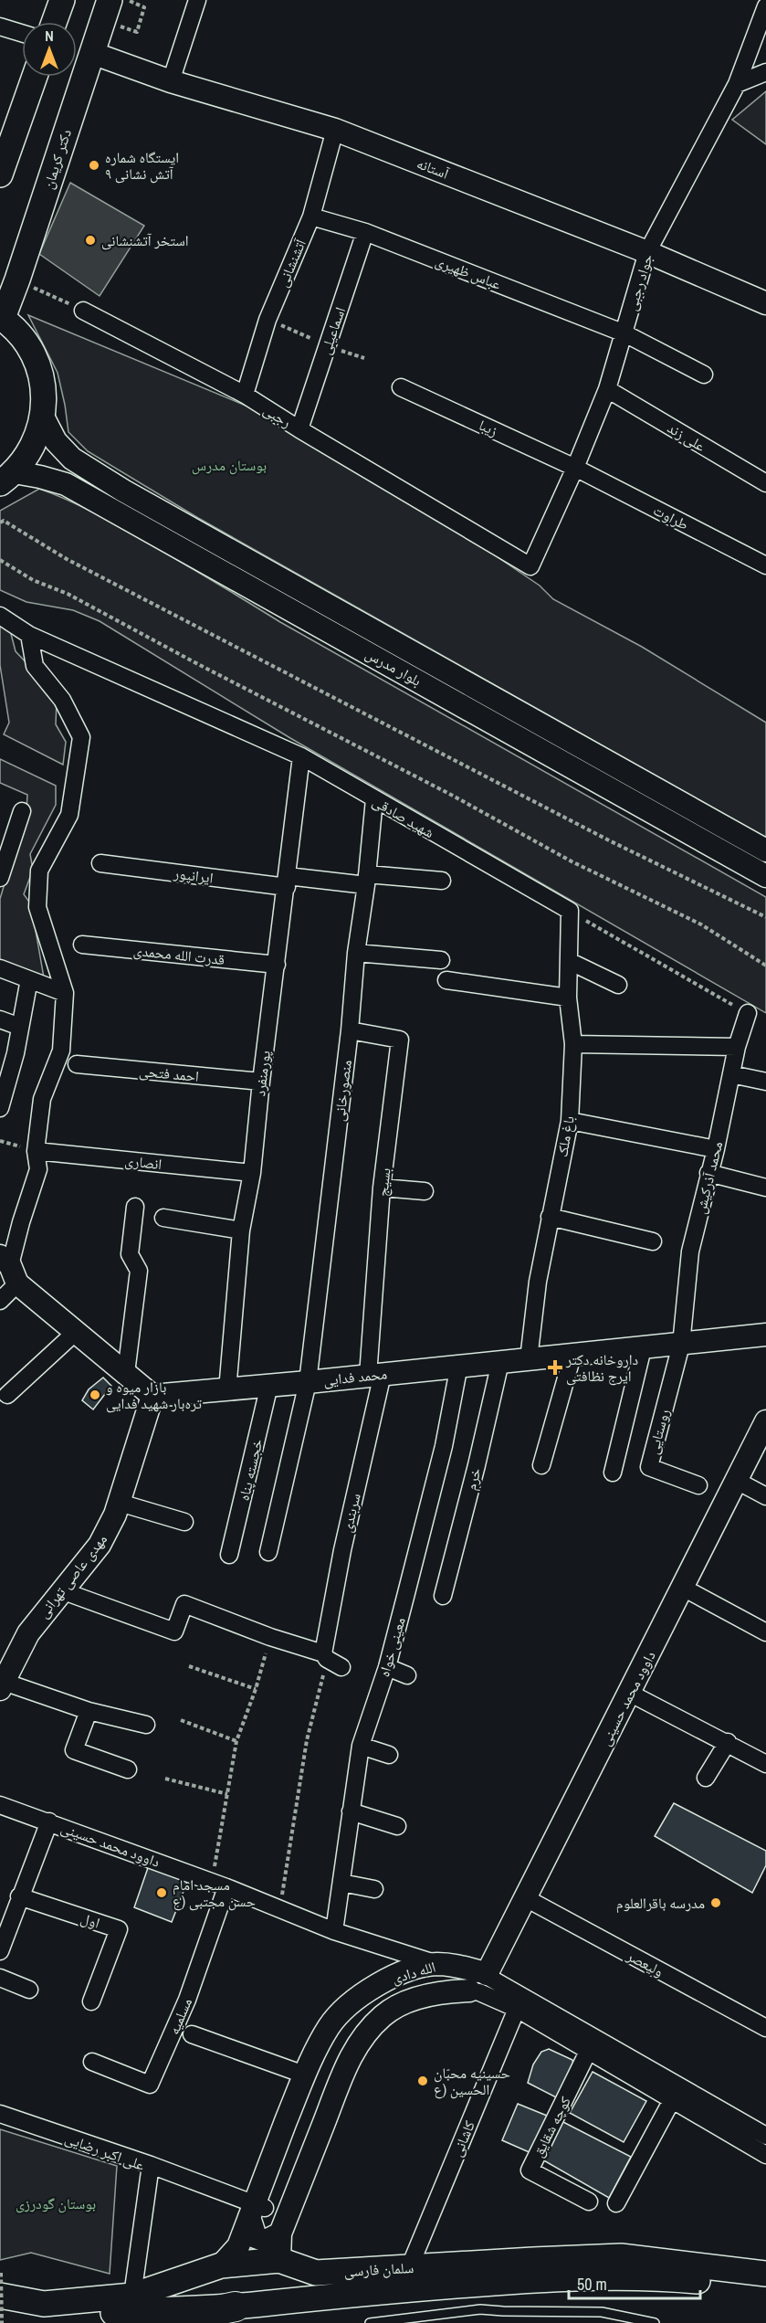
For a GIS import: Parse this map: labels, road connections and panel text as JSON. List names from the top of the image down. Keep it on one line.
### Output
{"streets":{"main road":["دکتر کریمان","سلمان فارسی"],"street":["آستانه","آتشنشانی","عباس ظهیری","جواد رجبی","اسماعیلی","رجبی","زیبا","علی زند","طراوت","بلوار مدرس","شهید صادقی","ایرانپور","قدرت الله محمدی","احمد فتحی","پورمنفرد","منصورخانی","باغ ملک","انصاری","محمد آذرکیش","بسیج","محمد فدایی","روستایی","خجسته پناه","خرم","سربندی","مهدی عاصی تهرانی","معینی خواه","داوود محمد حسینی","اول","ولیعصر","الله دادی","مسلمیه","کوچه شقایق","کاشانی","علی اکبر رضایی"]},"crossings":[["دکتر کریمان","آستانه"],["آستانه","آتشنشانی"],["آستانه","جواد رجبی"],["آتشنشانی","عباس ظهیری"],["آتشنشانی","رجبی"],["عباس ظهیری","جواد رجبی"],["عباس ظهیری","اسماعیلی"],["جواد رجبی","رجبی"],["جواد رجبی","زیبا"],["جواد رجبی","علی زند"],["جواد رجبی","طراوت"],["اسماعیلی","رجبی"],["زیبا","طراوت"],["شهید صادقی","پورمنفرد"],["شهید صادقی","منصورخانی"],["شهید صادقی","باغ ملک"],["ایرانپور","پورمنفرد"],["ایرانپور","منصورخانی"],["قدرت الله محمدی","پورمنفرد"],["احمد فتحی","پورمنفرد"],["پورمنفرد","انصاری"],["پورمنفرد","محمد فدایی"],["منصورخانی","بسیج"],["منصورخانی","محمد فدایی"],["باغ ملک","محمد فدایی"],["محمد آذرکیش","محمد فدایی"],["محمد آذرکیش","روستایی"],["بسیج","محمد فدایی"],["بسیج","سربندی"],["محمد فدایی","روستایی"],["محمد فدایی","خجسته پناه"],["محمد فدایی","خرم"],["محمد فدایی","سربندی"],["محمد فدایی","مهدی عاصی تهرانی"],["محمد فدایی","معینی خواه"],["معینی خواه","داوود محمد حسینی"],["داوود محمد حسینی","ولیعصر"],["داوود محمد حسینی","الله دادی"],["داوود محمد حسینی","مسلمیه"],["الله دادی","کوچه شقایق"],["الله دادی","کاشانی"],["الله دادی","سلمان فارسی"],["کاشانی","سلمان فارسی"],["علی اکبر رضایی","سلمان فارسی"]],"parks":["بوستان مدرس","بوستان گودرزی"],"places":{"other":["ایستگاه شماره ۹ آتش نشانی","استخر آتشنشانی","بازار میوه و تره‌بار شهید فدایی","مسجد امام حسن مجتبی (ع","مدرسه باقرالعلوم","حسینیه محبّان الحسین (ع"],"health":["داروخانه دکتر ایرج نظافتی"]},"scale_bar":"50 m","north":"top"}
